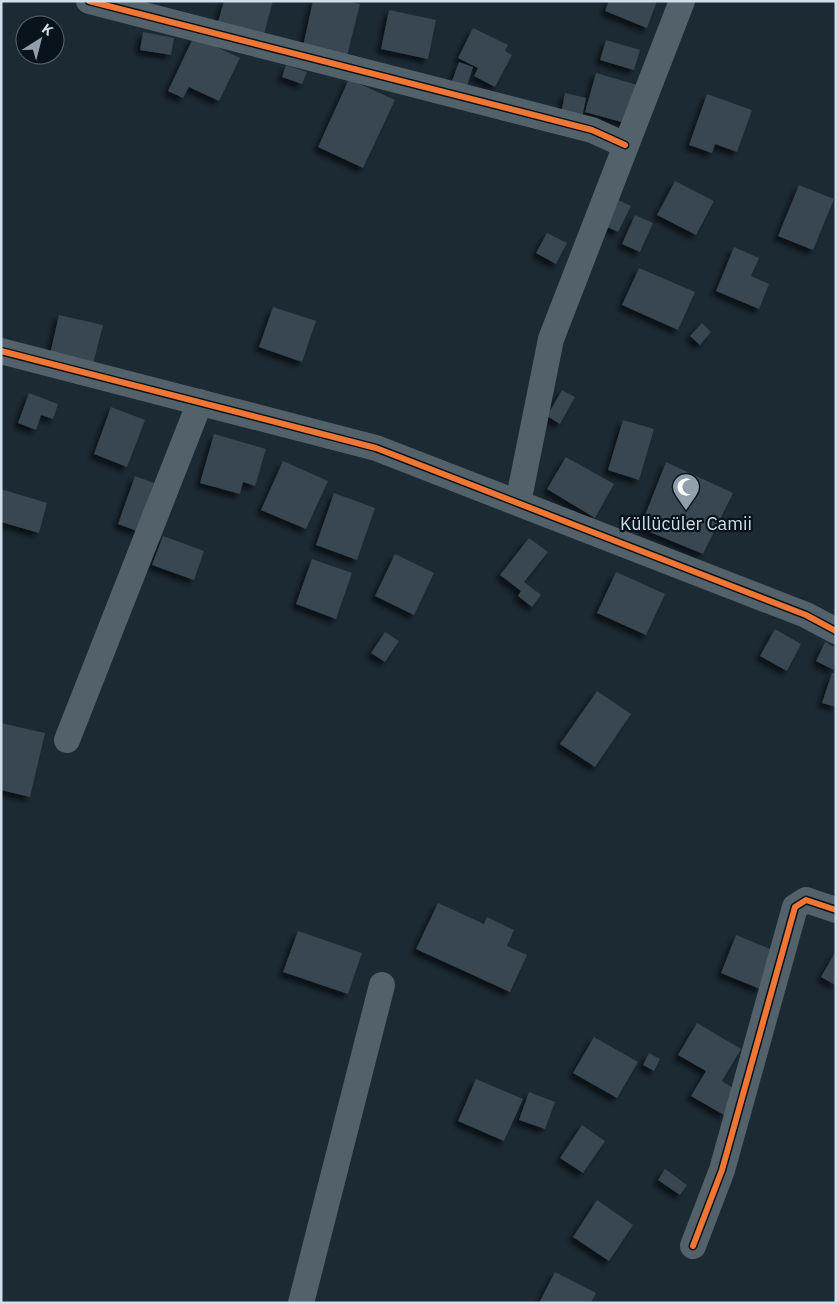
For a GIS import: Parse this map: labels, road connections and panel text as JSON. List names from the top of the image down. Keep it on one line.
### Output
{"places":{"mosque":["Küllücüler Camii"]},"north":"top right"}
